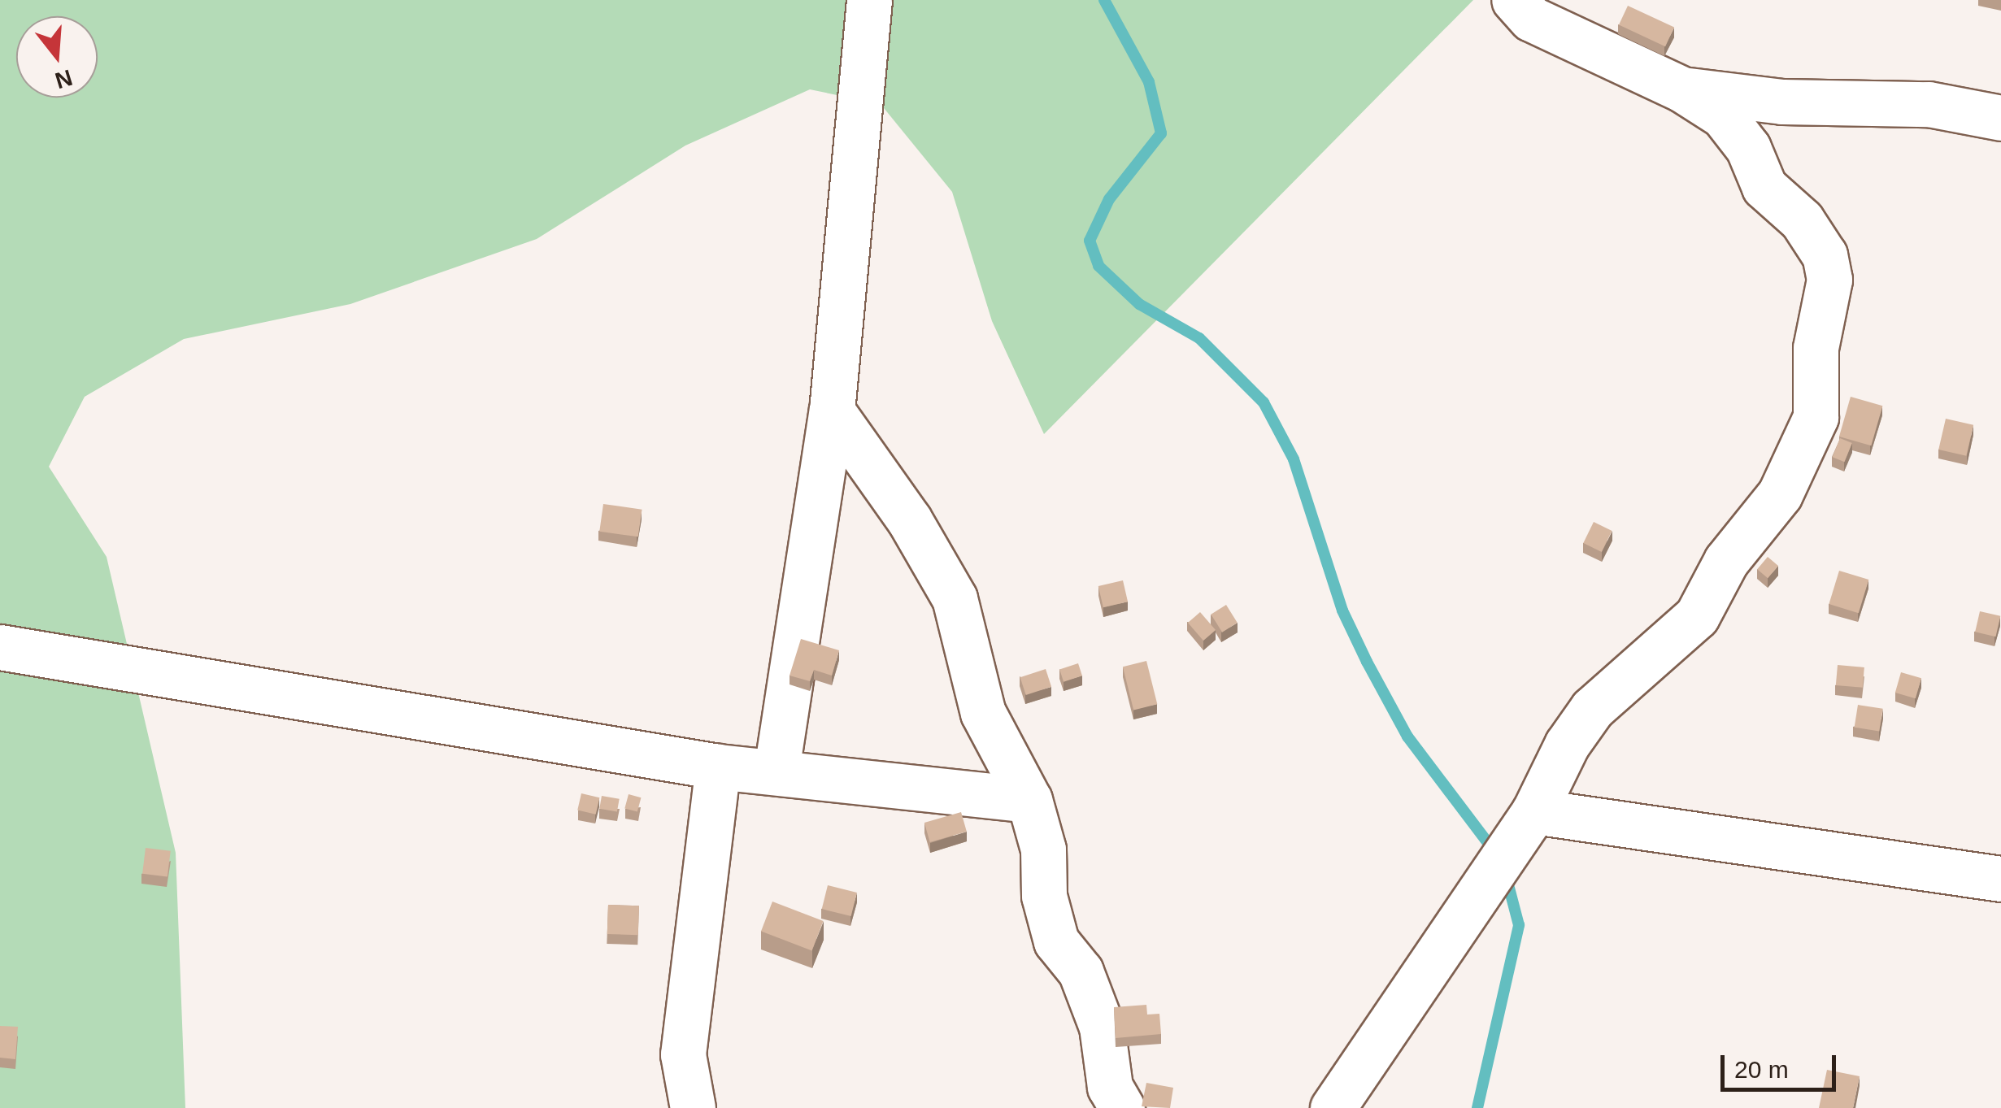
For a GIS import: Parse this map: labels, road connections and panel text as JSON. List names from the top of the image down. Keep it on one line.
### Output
{"scale_bar":"20 m","north":"bottom"}
